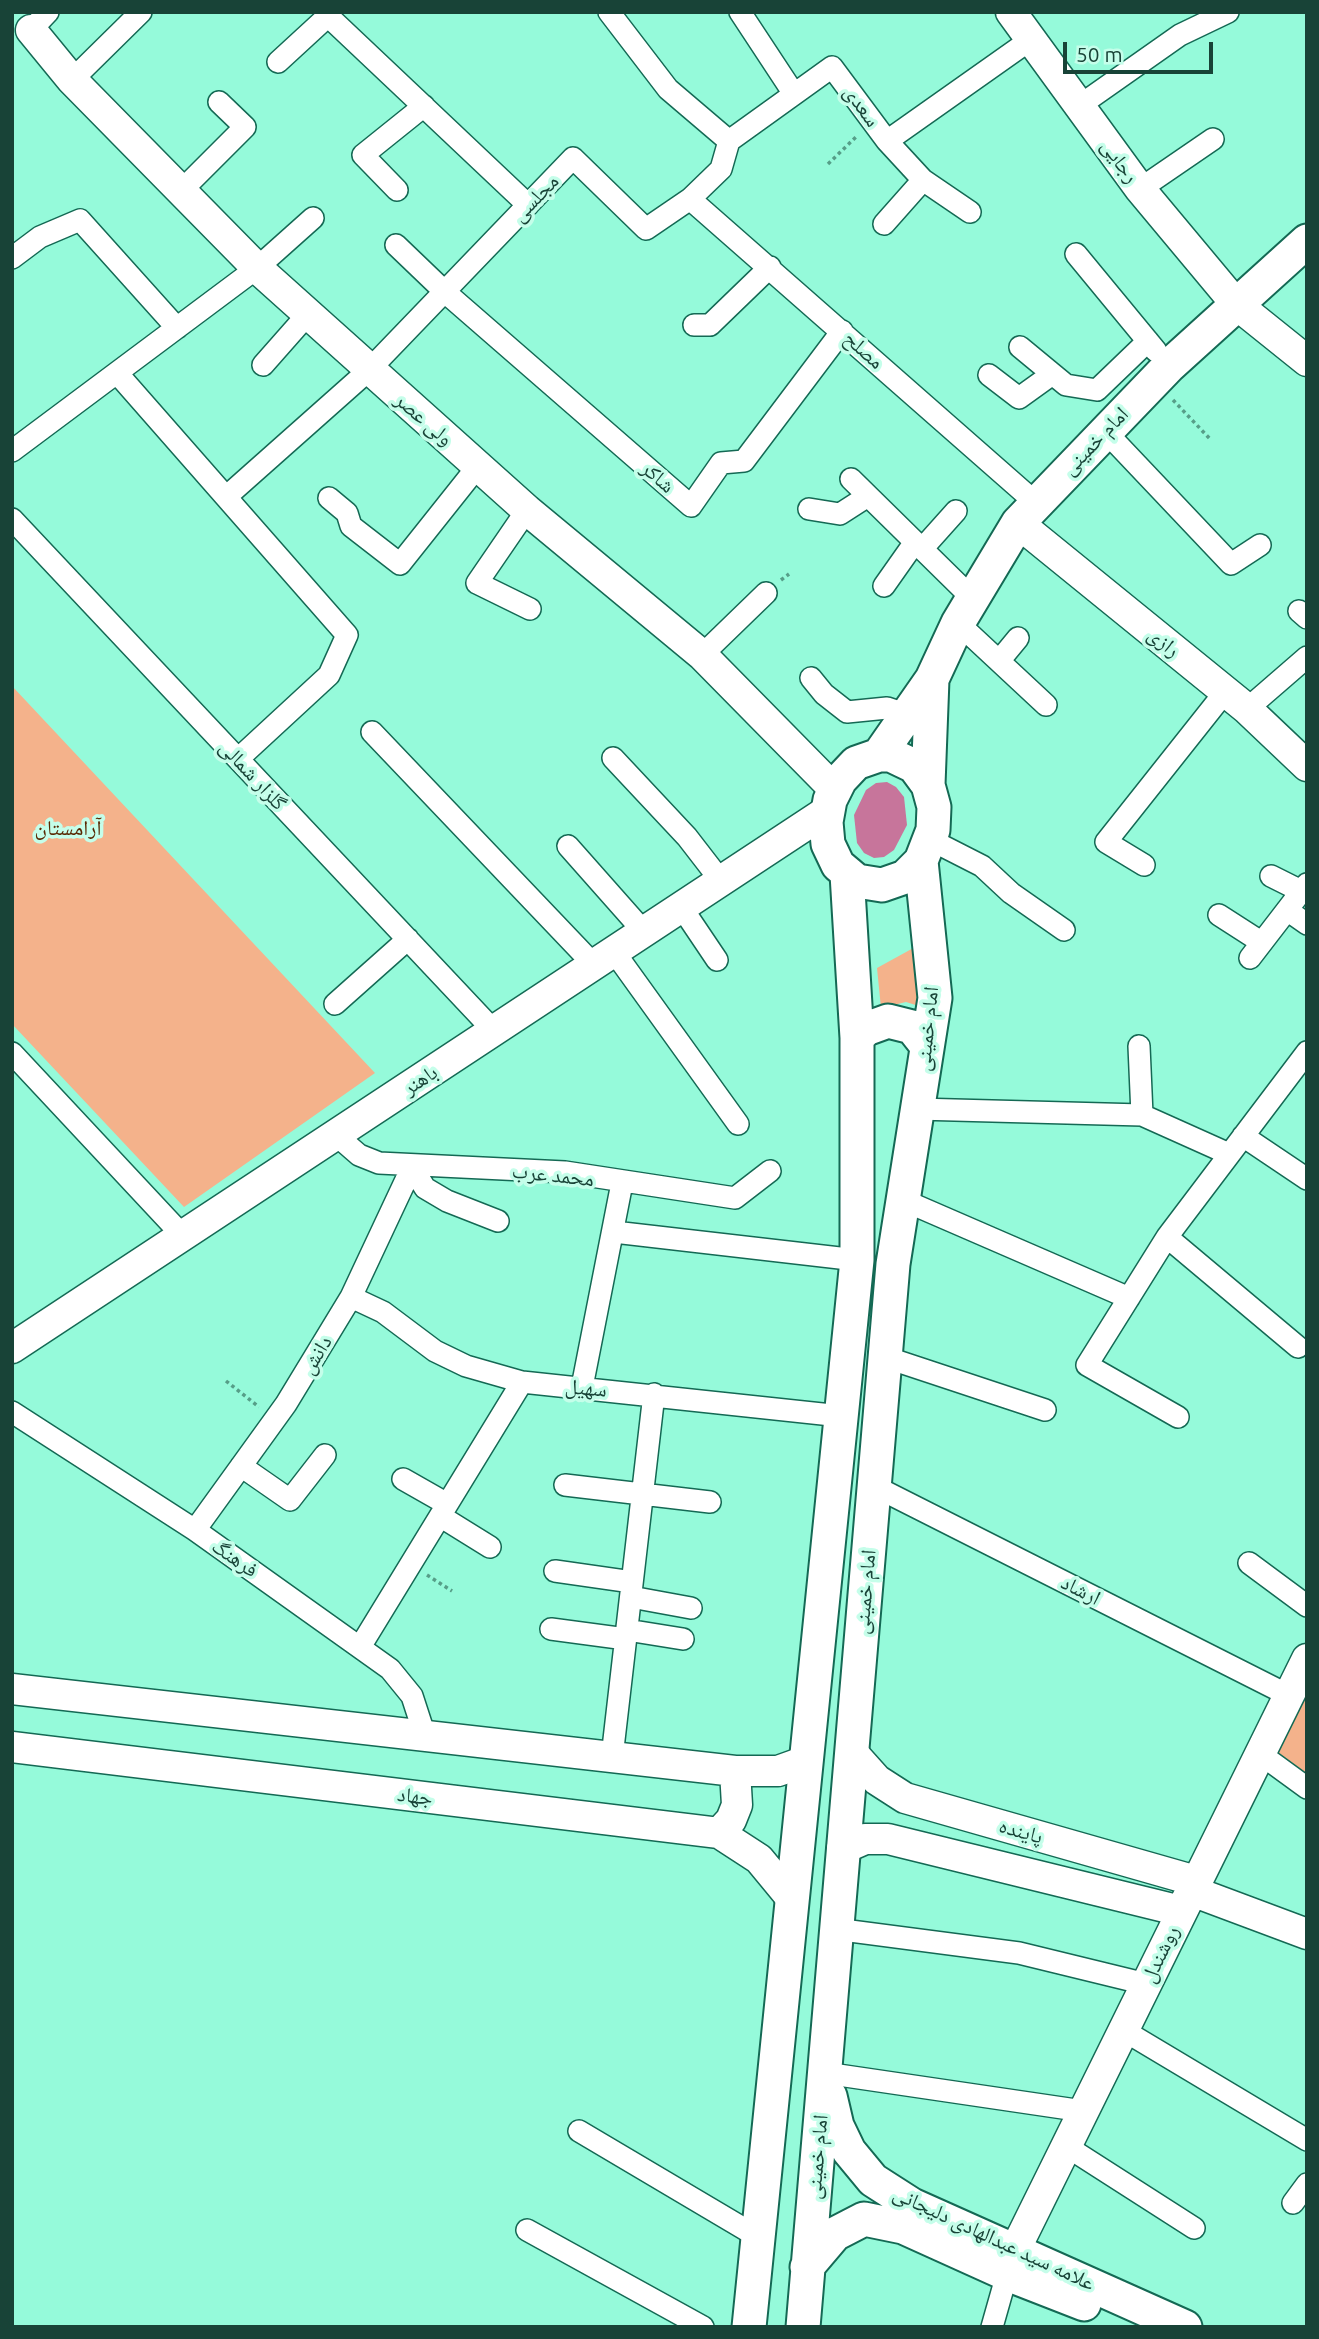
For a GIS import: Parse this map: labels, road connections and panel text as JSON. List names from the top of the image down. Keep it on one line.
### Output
{"streets":{"main road":["امام خمینی","علامه سید عبدالهادی دلیجانی"],"street":["سعدی","رجایی","مجلسی","مصلح","ولی عصر","شاکر","رازی","گلزار شمالی","باهنر","محمد عرب","دانش","سهیل","فرهنگ","ارشاد","جهاد","پاینده","روشندل"]},"crossings":[["سعدی","رجایی"],["سعدی","مجلسی"],["رجایی","امام خمینی"],["مجلسی","مصلح"],["مجلسی","ولی عصر"],["مجلسی","شاکر"],["مصلح","امام خمینی"],["مصلح","شاکر"],["مصلح","رازی"],["ولی عصر","امام خمینی"],["ولی عصر","باهنر"],["امام خمینی","رازی"],["امام خمینی","باهنر"],["امام خمینی","سهیل"],["امام خمینی","ارشاد"],["امام خمینی","جهاد"],["امام خمینی","پاینده"],["امام خمینی","علامه سید عبدالهادی دلیجانی"],["گلزار شمالی","باهنر"],["باهنر","محمد عرب"],["محمد عرب","دانش"],["دانش","سهیل"],["دانش","فرهنگ"],["ارشاد","روشندل"],["پاینده","روشندل"],["روشندل","علامه سید عبدالهادی دلیجانی"]],"parks":["آرامستان"],"scale_bar":"50 m"}
